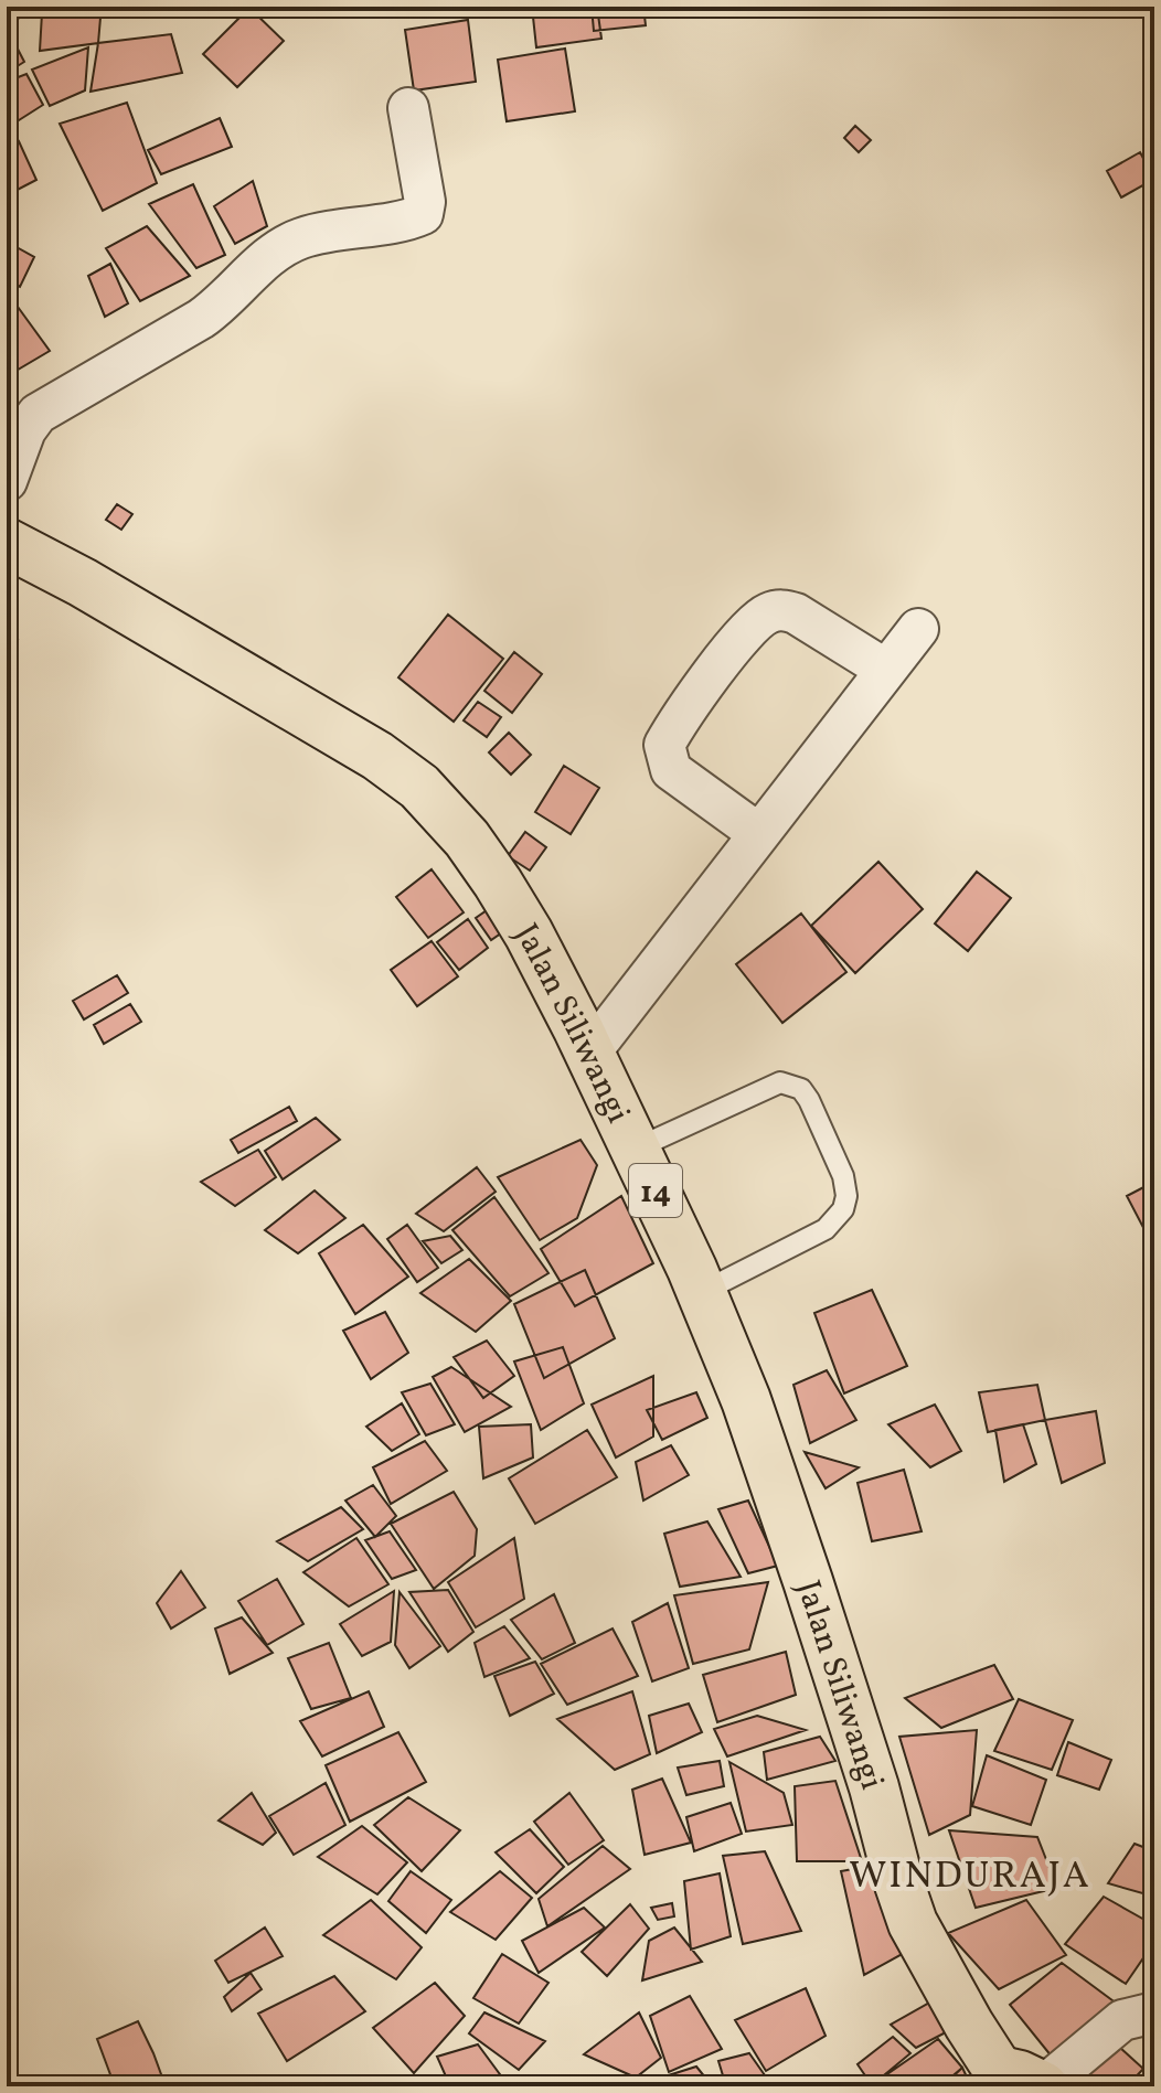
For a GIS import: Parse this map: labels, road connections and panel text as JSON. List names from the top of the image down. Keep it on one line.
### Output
{"streets":{"highway":["Jalan Siliwangi","14"]},"districts":["WINDURAJA"]}
